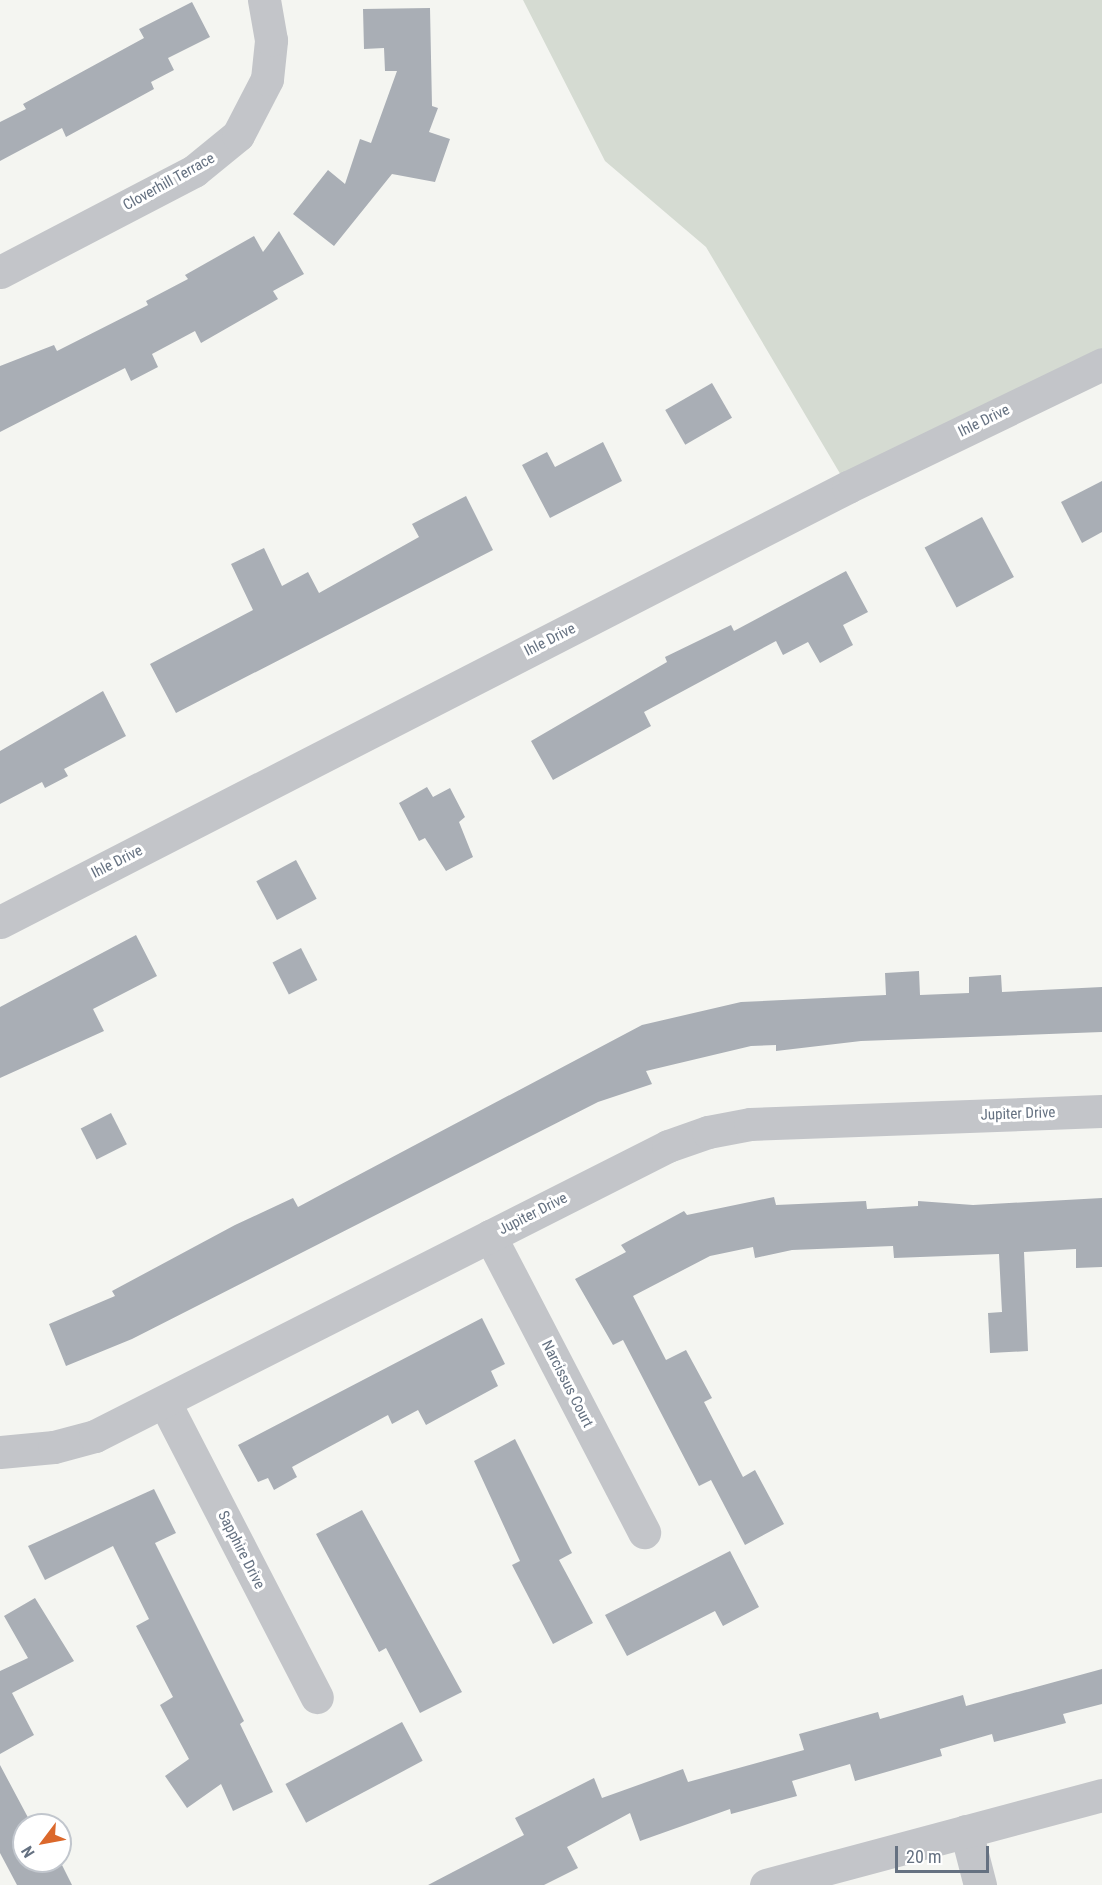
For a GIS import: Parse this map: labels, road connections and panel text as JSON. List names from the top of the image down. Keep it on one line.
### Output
{"streets":{"street":["Cloverhill Terrace","Ihle Drive","Jupiter Drive","Narcissus Court","Sapphire Drive"]},"crossings":[["Jupiter Drive","Narcissus Court"],["Jupiter Drive","Sapphire Drive"]],"scale_bar":"20 m","north":"bottom left"}
